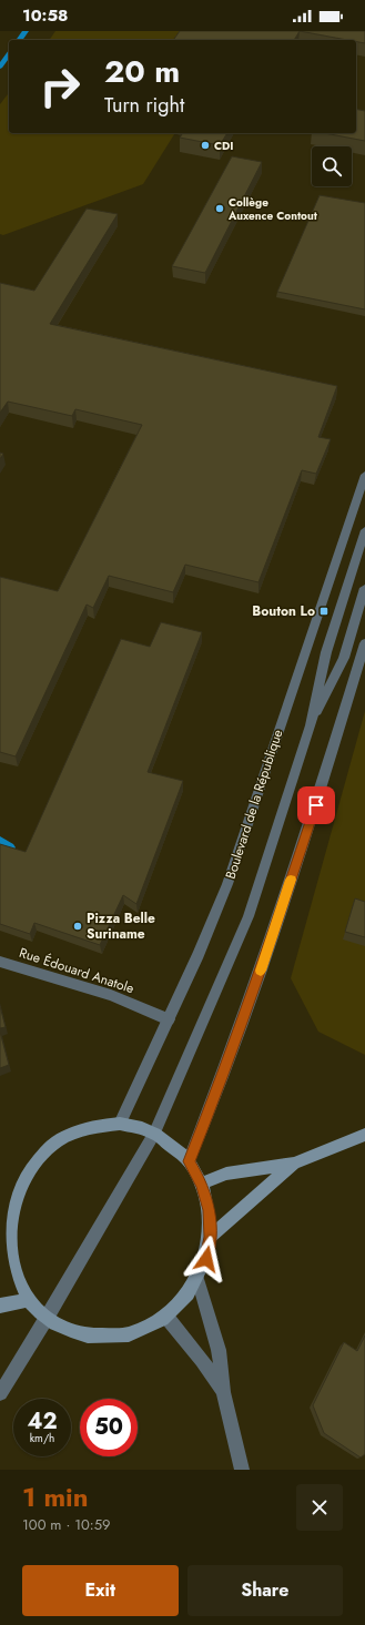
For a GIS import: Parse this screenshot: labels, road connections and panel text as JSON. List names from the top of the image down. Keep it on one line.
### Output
{"streets":{"street":["Boulevard de la République","Rue Édouard Anatole"]},"crossings":[["Boulevard de la République","Rue Édouard Anatole"]],"places":{"other":["CDI","Collège Auxence Contout","Pizza Belle Suriname"],"transit":["Bouton Lo"]},"page":{"status":"10:58","turn":["20 m","Turn right"],"speed":"42 km/h","limit":"50","heading":["1 min","100 m · 10:59"],"buttons":["Exit","Share"]}}
